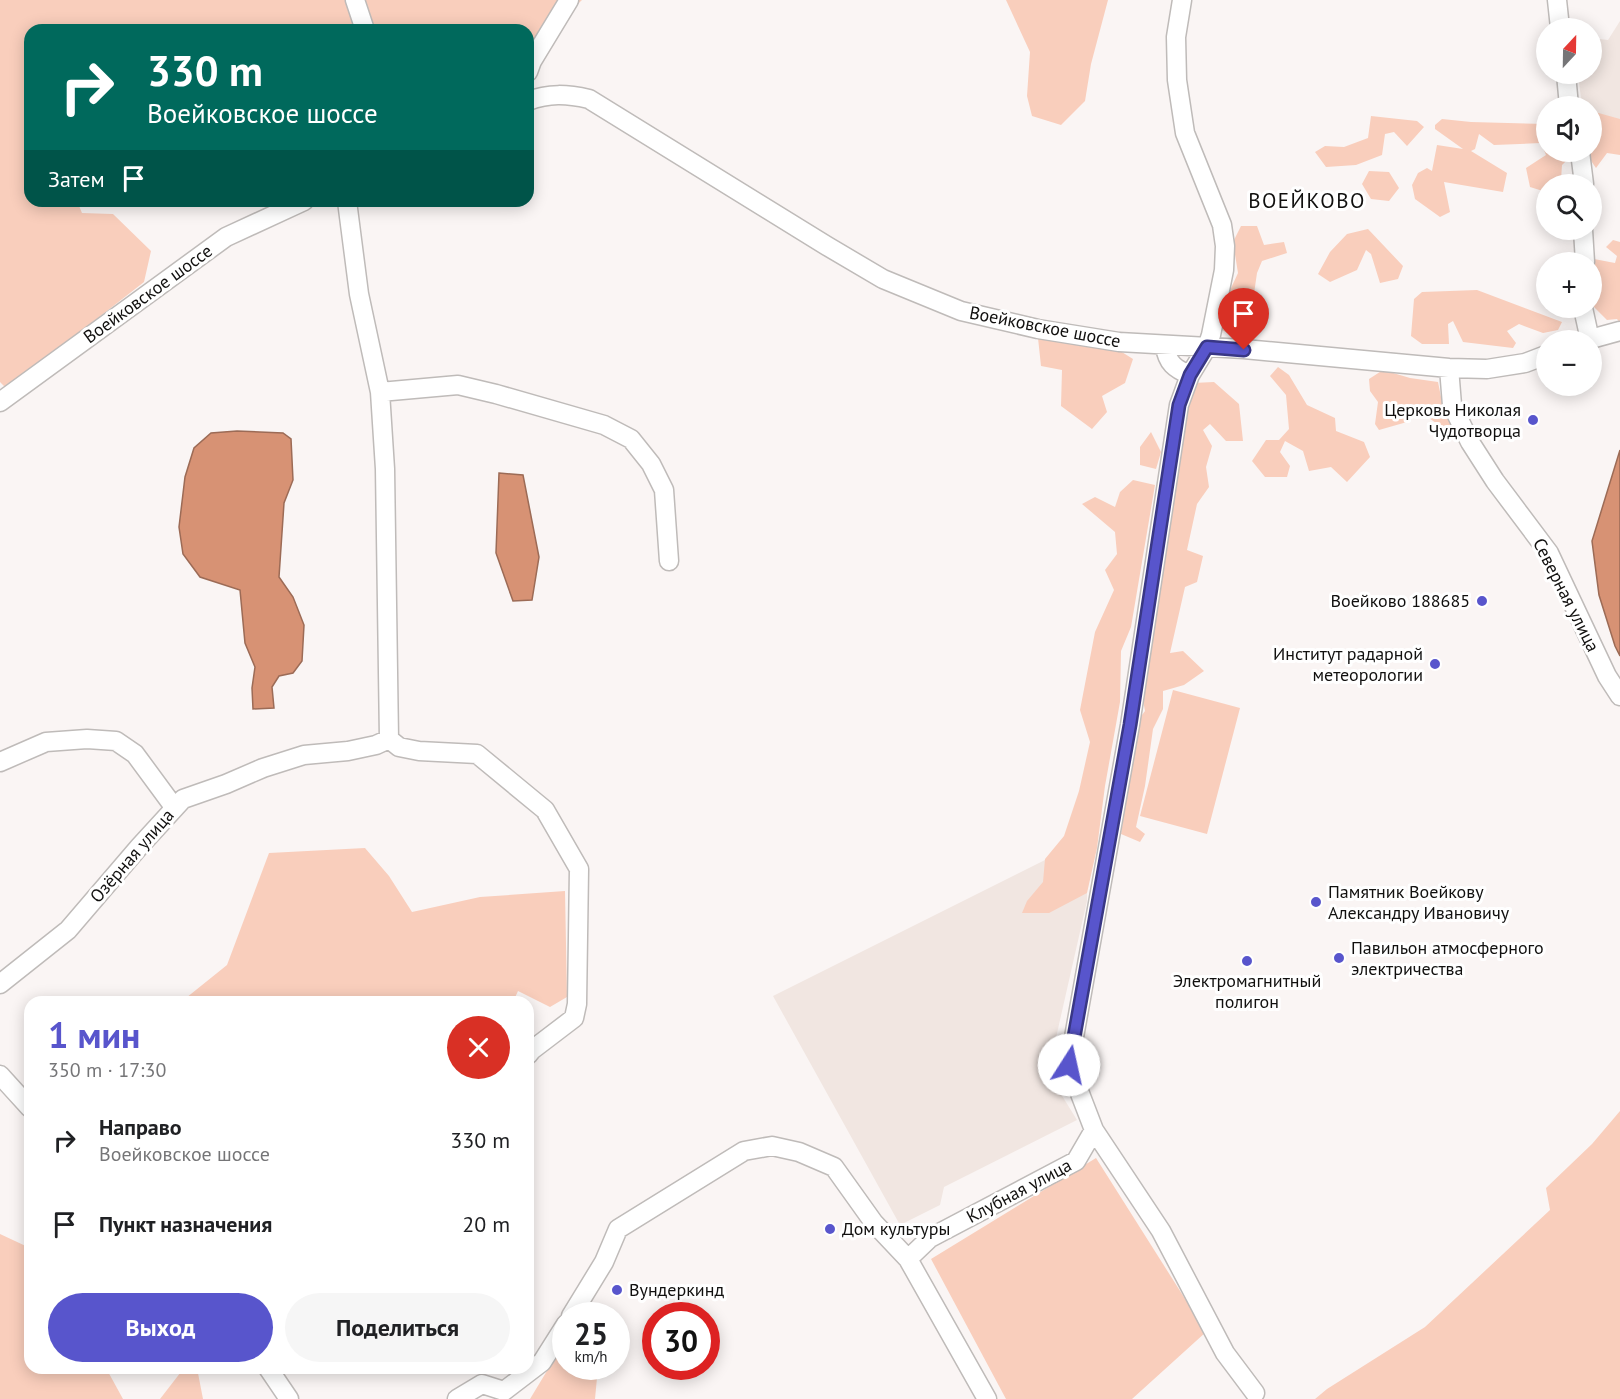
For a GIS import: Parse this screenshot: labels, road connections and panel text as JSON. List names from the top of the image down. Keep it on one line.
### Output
{"streets":{"street":["Воейковское шоссе","Северная улица","Озёрная улица","Клубная улица"]},"crossings":[["Воейковское шоссе","Северная улица"]],"districts":["ВОЕЙКОВО"],"places":["Церковь Николая Чудотворца","Воейково 188685","Институт радарной метеорологии","Памятник Воейкову Александру Ивановичу","Павильон атмосферного электричества","Электромагнитный полигон","Дом культуры","Вундеркинд"],"north":"top","page":{"map_buttons":["+","−"],"turn":["330 m","Воейковское шоссе"],"then":"Затем","heading":["1 мин","350 m · 17:30"],"list":[{"name":"Направо","note":"Воейковское шоссе","value":"330 m"},{"name":"Пункт назначения","value":"20 m"}],"buttons":["Выход","Поделиться"],"speed":"25 km/h","limit":"30"}}
